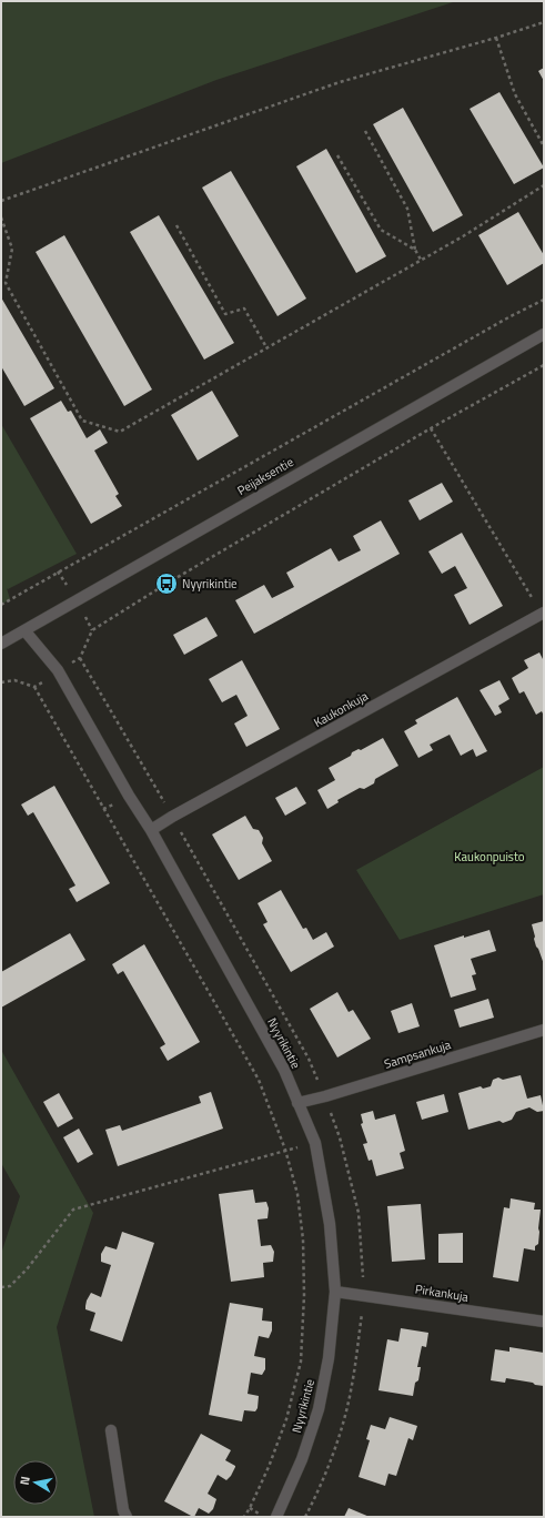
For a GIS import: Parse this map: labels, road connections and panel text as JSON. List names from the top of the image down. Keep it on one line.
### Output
{"streets":{"street":["Peijaksentie","Kaukonkuja","Nyyrikintie","Sampsankuja","Pirkankuja"]},"crossings":[["Peijaksentie","Nyyrikintie"],["Kaukonkuja","Nyyrikintie"],["Nyyrikintie","Sampsankuja"],["Nyyrikintie","Pirkankuja"]],"parks":["Kaukonpuisto"],"places":{"bus stop":["Nyyrikintie"]},"north":"left"}
